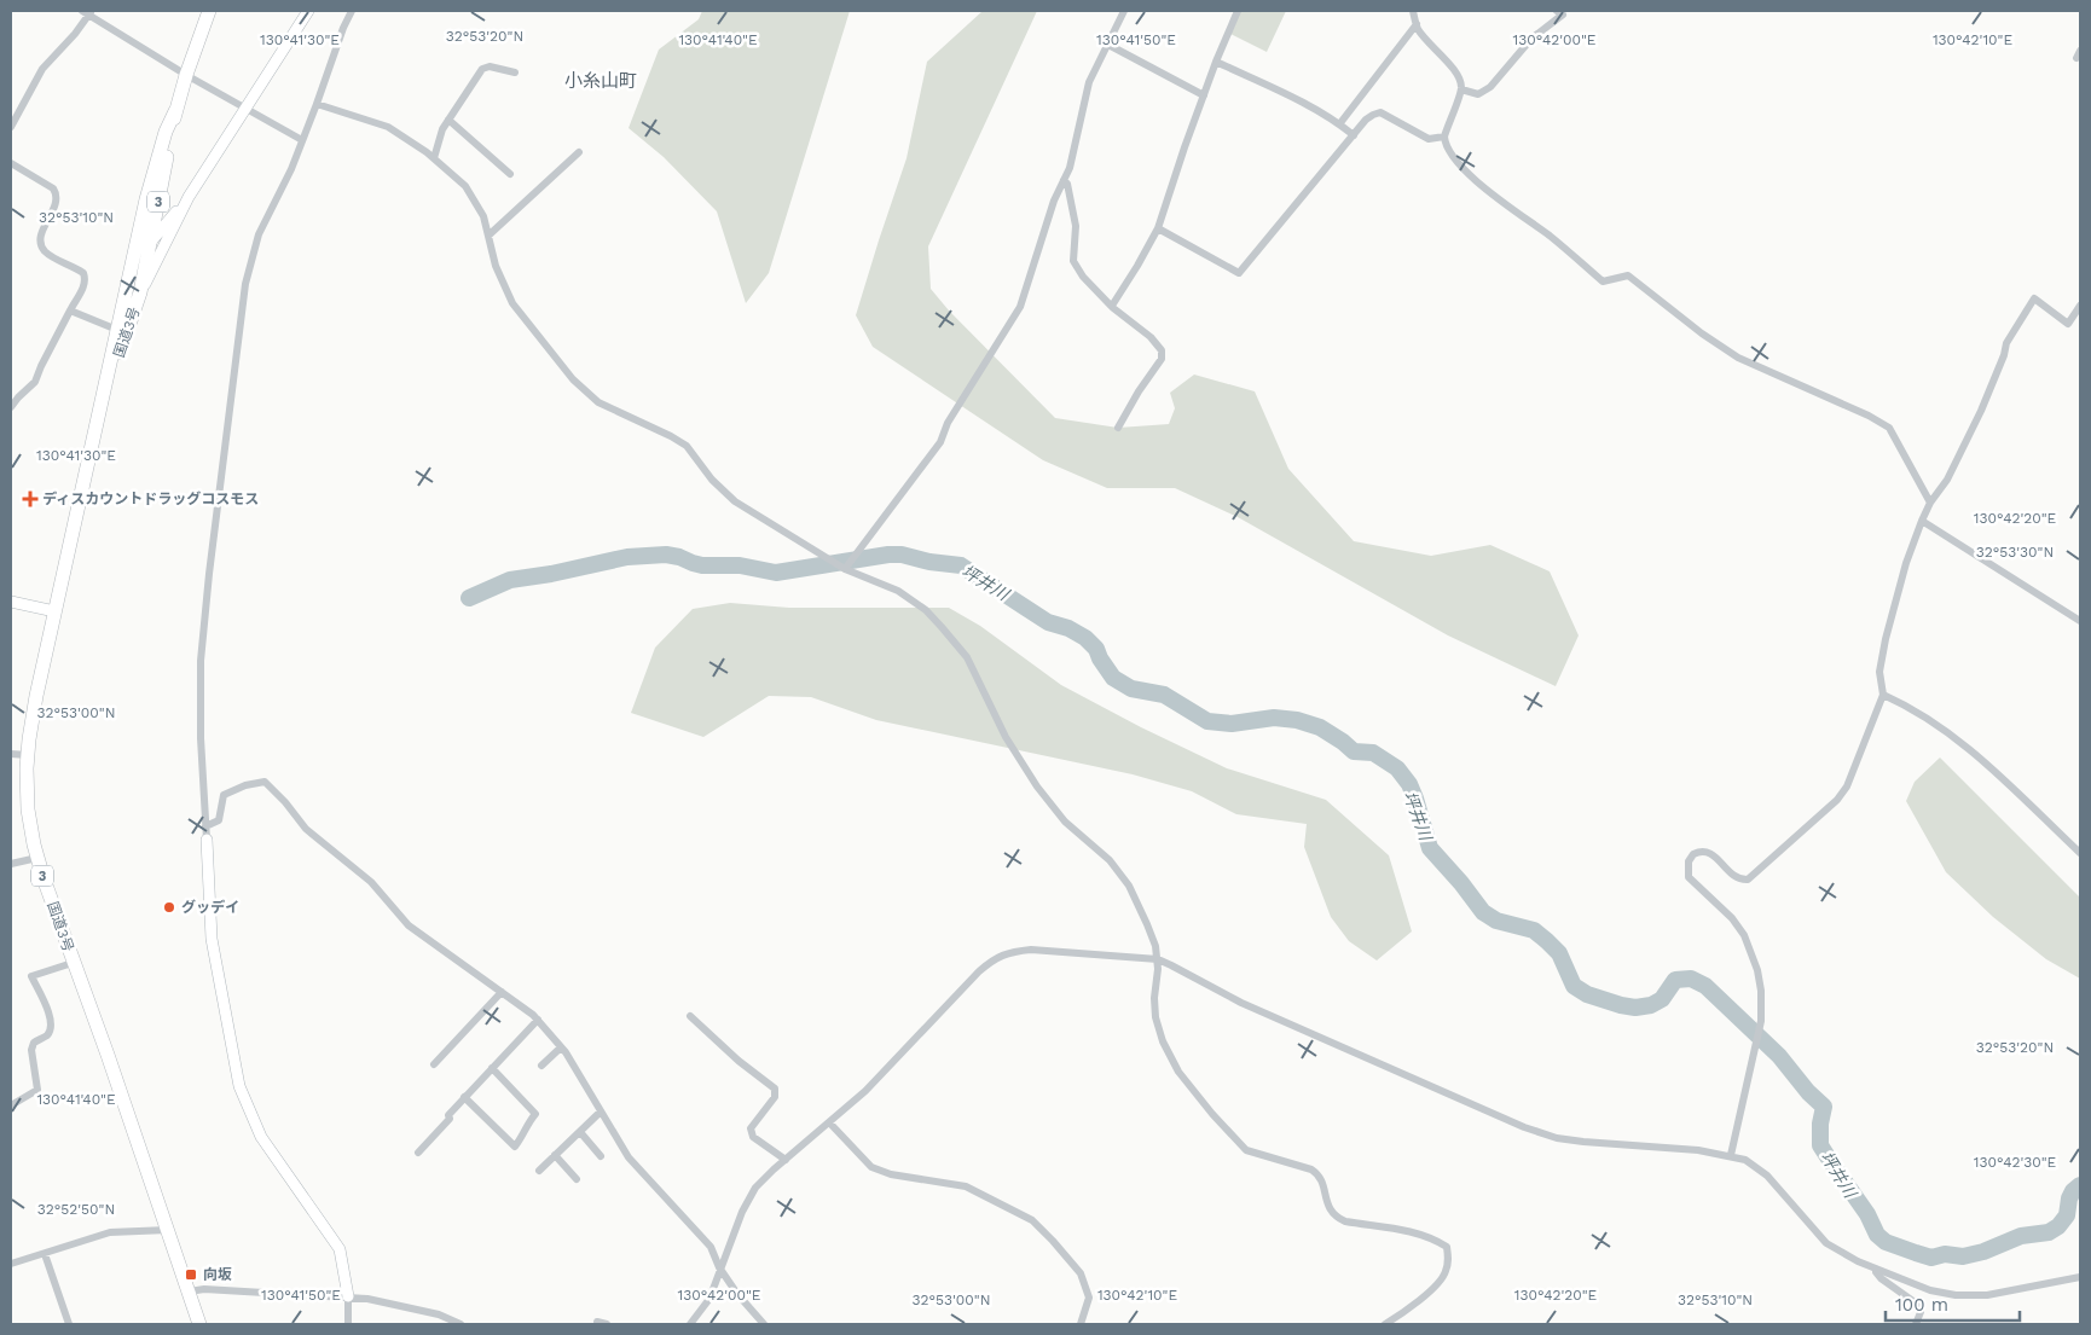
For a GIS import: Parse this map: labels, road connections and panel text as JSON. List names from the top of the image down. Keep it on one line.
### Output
{"streets":{"highway":["3","国道3号"]},"districts":["小糸山町"],"water":["坪井川"],"places":{"health":["ディスカウントドラッグコスモス"],"other":["グッデイ"],"transit":["向坂"]},"scale_bar":"100 m","coordinates":["32°53'20\"N","130°41'30\"E","130°41'40\"E","130°41'50\"E","130°42'10\"E","130°42'00\"E","32°53'10\"N","130°42'20\"E","32°53'30\"N","32°53'00\"N","130°42'30\"E","32°52'50\"N"]}
